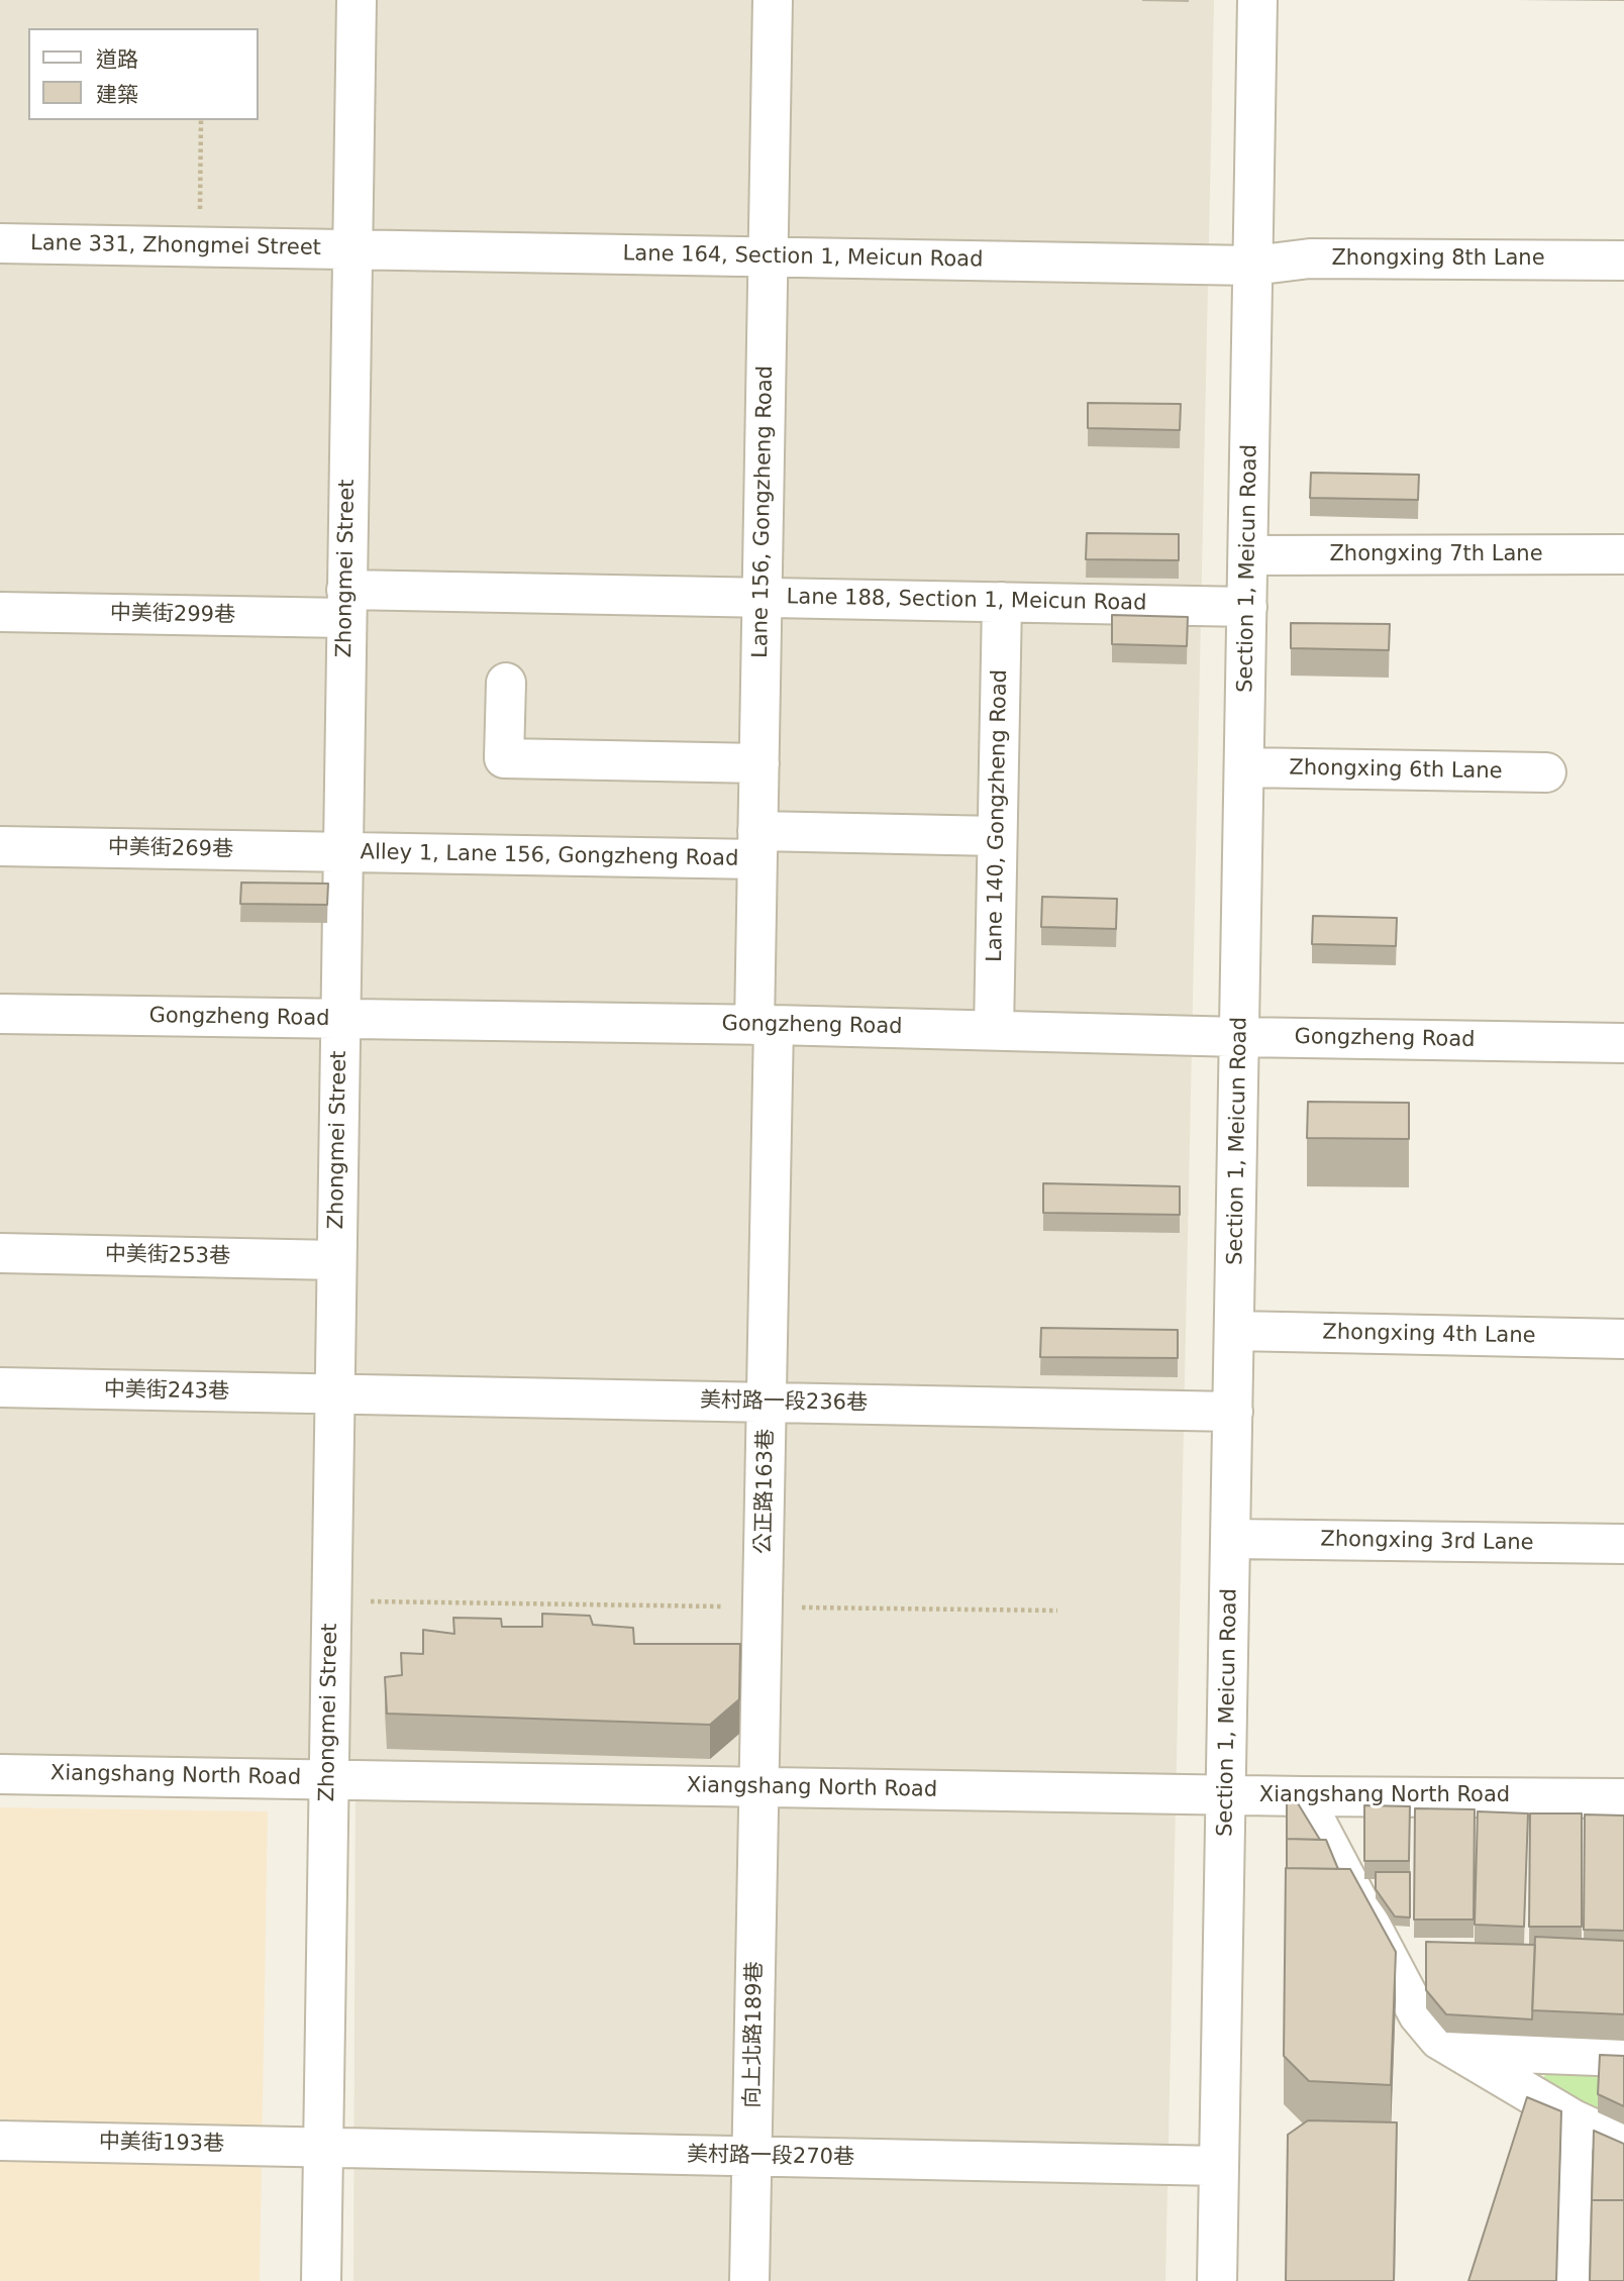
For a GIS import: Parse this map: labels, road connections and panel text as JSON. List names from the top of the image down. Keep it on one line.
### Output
{"streets":{"street":["Lane 331, Zhongmei Street","Lane 164, Section 1, Meicun Road","Zhongxing 8th Lane","Lane 156, Gongzheng Road","Zhongxing 7th Lane","Zhongmei Street","Section 1, Meicun Road","Lane 188, Section 1, Meicun Road","中美街299巷","Zhongxing 6th Lane","Lane 140, Gongzheng Road","中美街269巷","Alley 1, Lane 156, Gongzheng Road","Gongzheng Road","中美街253巷","Zhongxing 4th Lane","中美街243巷","美村路一段236巷","公正路163巷","Zhongxing 3rd Lane","Xiangshang North Road","向上北路189巷","中美街193巷","美村路一段270巷"]},"crossings":[["Lane 331, Zhongmei Street","Lane 164, Section 1, Meicun Road"],["Lane 331, Zhongmei Street","Zhongmei Street"],["Lane 164, Section 1, Meicun Road","Zhongxing 8th Lane"],["Lane 164, Section 1, Meicun Road","Lane 156, Gongzheng Road"],["Lane 164, Section 1, Meicun Road","Zhongmei Street"],["Lane 164, Section 1, Meicun Road","Section 1, Meicun Road"],["Zhongxing 8th Lane","Section 1, Meicun Road"],["Lane 156, Gongzheng Road","Lane 188, Section 1, Meicun Road"],["Lane 156, Gongzheng Road","Alley 1, Lane 156, Gongzheng Road"],["Lane 156, Gongzheng Road","Gongzheng Road"],["Lane 156, Gongzheng Road","公正路163巷"],["Zhongxing 7th Lane","Section 1, Meicun Road"],["Zhongmei Street","Lane 188, Section 1, Meicun Road"],["Zhongmei Street","中美街299巷"],["Zhongmei Street","中美街269巷"],["Zhongmei Street","Alley 1, Lane 156, Gongzheng Road"],["Zhongmei Street","Gongzheng Road"],["Zhongmei Street","中美街253巷"],["Zhongmei Street","中美街243巷"],["Zhongmei Street","美村路一段236巷"],["Zhongmei Street","Xiangshang North Road"],["Zhongmei Street","中美街193巷"],["Zhongmei Street","美村路一段270巷"],["Section 1, Meicun Road","Lane 188, Section 1, Meicun Road"],["Section 1, Meicun Road","Zhongxing 6th Lane"],["Section 1, Meicun Road","Gongzheng Road"],["Section 1, Meicun Road","Zhongxing 4th Lane"],["Section 1, Meicun Road","美村路一段236巷"],["Section 1, Meicun Road","Zhongxing 3rd Lane"],["Section 1, Meicun Road","Xiangshang North Road"],["Section 1, Meicun Road","美村路一段270巷"],["Lane 188, Section 1, Meicun Road","中美街299巷"],["Lane 188, Section 1, Meicun Road","Lane 140, Gongzheng Road"],["Lane 140, Gongzheng Road","Alley 1, Lane 156, Gongzheng Road"],["Lane 140, Gongzheng Road","Gongzheng Road"],["中美街269巷","Alley 1, Lane 156, Gongzheng Road"],["Gongzheng Road","公正路163巷"],["中美街243巷","美村路一段236巷"],["美村路一段236巷","公正路163巷"],["公正路163巷","Xiangshang North Road"],["公正路163巷","向上北路189巷"],["Xiangshang North Road","向上北路189巷"],["向上北路189巷","美村路一段270巷"],["中美街193巷","美村路一段270巷"]],"legend":["道路","建築"]}
